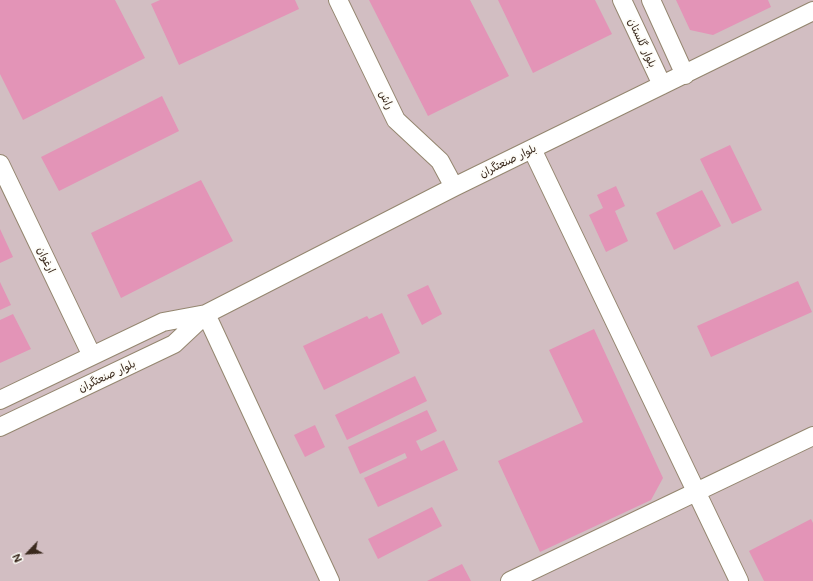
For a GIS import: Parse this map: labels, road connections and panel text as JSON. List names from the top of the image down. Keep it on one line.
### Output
{"streets":{"street":["بلوار گلستان","راش","بلوار صنعتگران","ارغوان"]},"crossings":[["بلوار گلستان","بلوار صنعتگران"],["راش","بلوار صنعتگران"],["بلوار صنعتگران","ارغوان"]],"north":"bottom left"}
